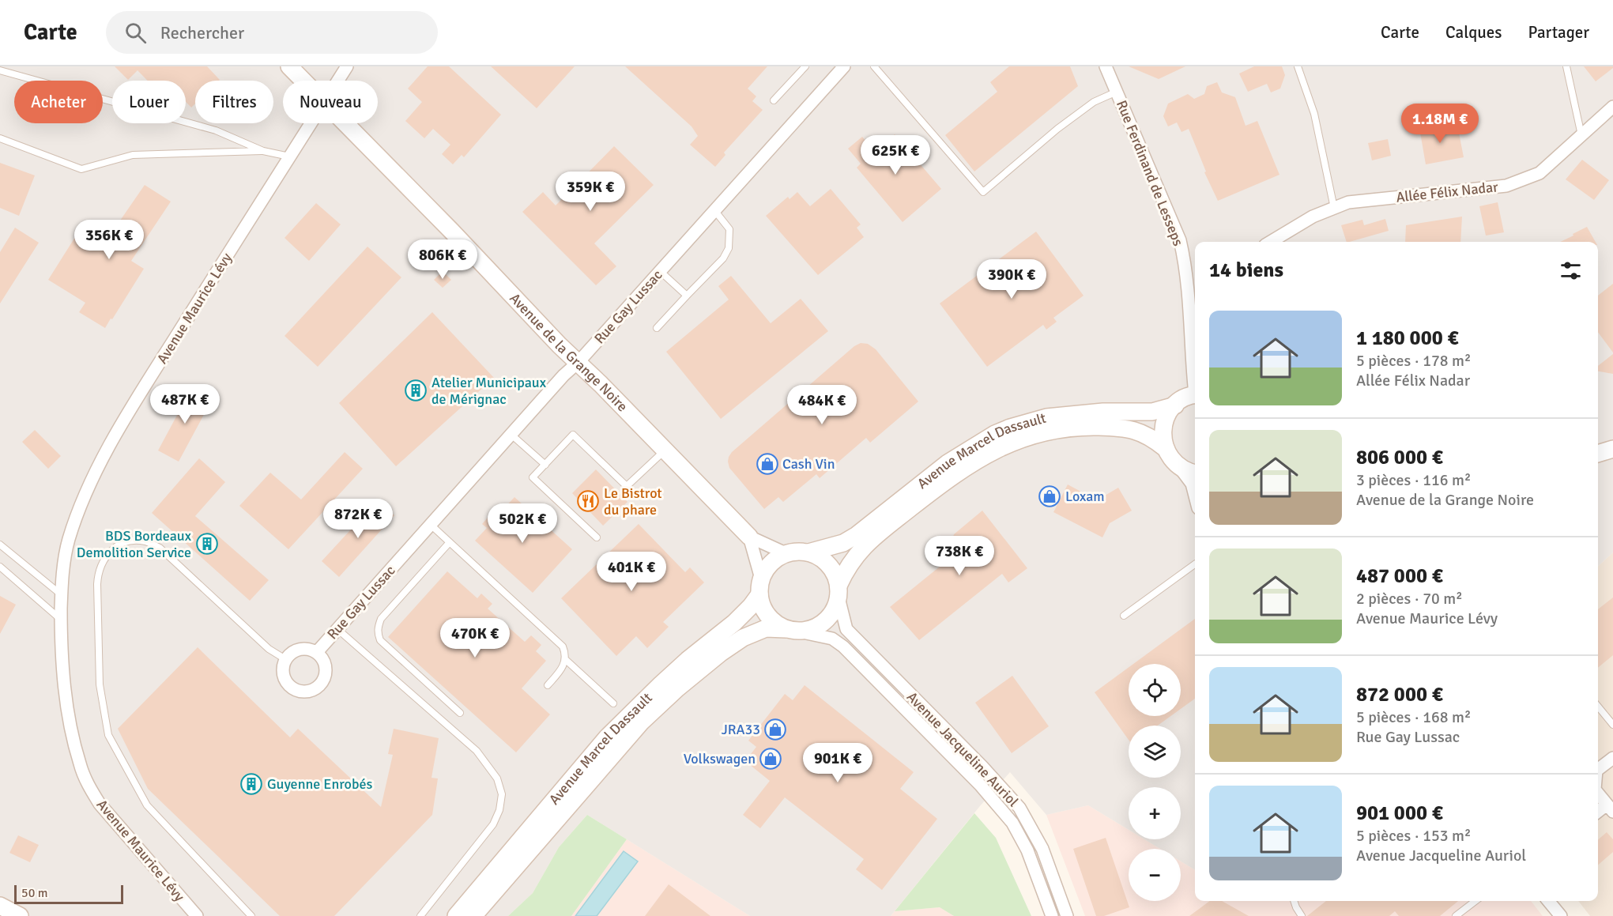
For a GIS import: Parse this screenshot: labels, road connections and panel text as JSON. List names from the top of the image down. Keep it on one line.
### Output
{"streets":{"main road":["Avenue de la Grange Noire","Avenue Marcel Dassault"],"street":["Rue Ferdinand de Lesseps","Allée Félix Nadar","Rue Gay Lussac","Avenue Maurice Lévy","Avenue Jacqueline Auriol"]},"crossings":[["Rue Gay Lussac","Avenue de la Grange Noire"],["Avenue de la Grange Noire","Avenue Marcel Dassault"],["Avenue de la Grange Noire","Avenue Jacqueline Auriol"],["Avenue Marcel Dassault","Avenue Jacqueline Auriol"]],"places":{"building":["Atelier Municipaux de Mérignac","BDS Bordeaux Demolition Service","Guyenne Enrobés"],"shop":["Cash Vin","Loxam","JRA33","Volkswagen"],"restaurant":["Le Bistrot du phare"]},"scale_bar":"50 m","page":{"header":"Carte","search":"Rechercher","nav":["Carte","Calques","Partager"],"chip":["Acheter","Louer","Filtres","Nouveau"],"price":["1.18M €","625K €","359K €","356K €","806K €","390K €","487K €","484K €","872K €","502K €","738K €","401K €","470K €","901K €"],"heading":"14 biens","list":[{"name":"1 180 000 €","note":"5 pièces · 178 m² · Allée Félix Nadar"},{"name":"806 000 €","note":"3 pièces · 116 m² · Avenue de la Grange Noire"},{"name":"487 000 €","note":"2 pièces · 70 m² · Avenue Maurice Lévy"},{"name":"872 000 €","note":"5 pièces · 168 m² · Rue Gay Lussac"},{"name":"901 000 €","note":"5 pièces · 153 m² · Avenue Jacqueline Auriol"}],"map_buttons":["+","−"],"scale":"50 m"}}
